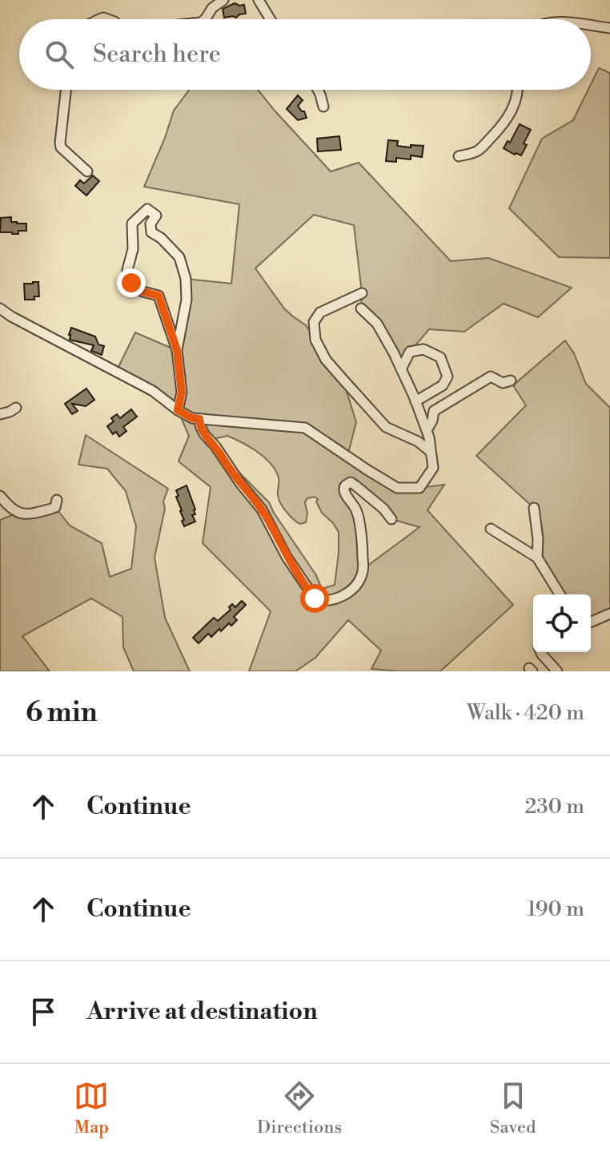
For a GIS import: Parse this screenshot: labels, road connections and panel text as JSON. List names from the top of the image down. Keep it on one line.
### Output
{"page":{"search":"Search here","heading":["6 min","Walk · 420 m"],"list":[["Continue","230 m"],["Continue","190 m"],"Arrive at destination"],"nav":["Map","Directions","Saved"]}}
